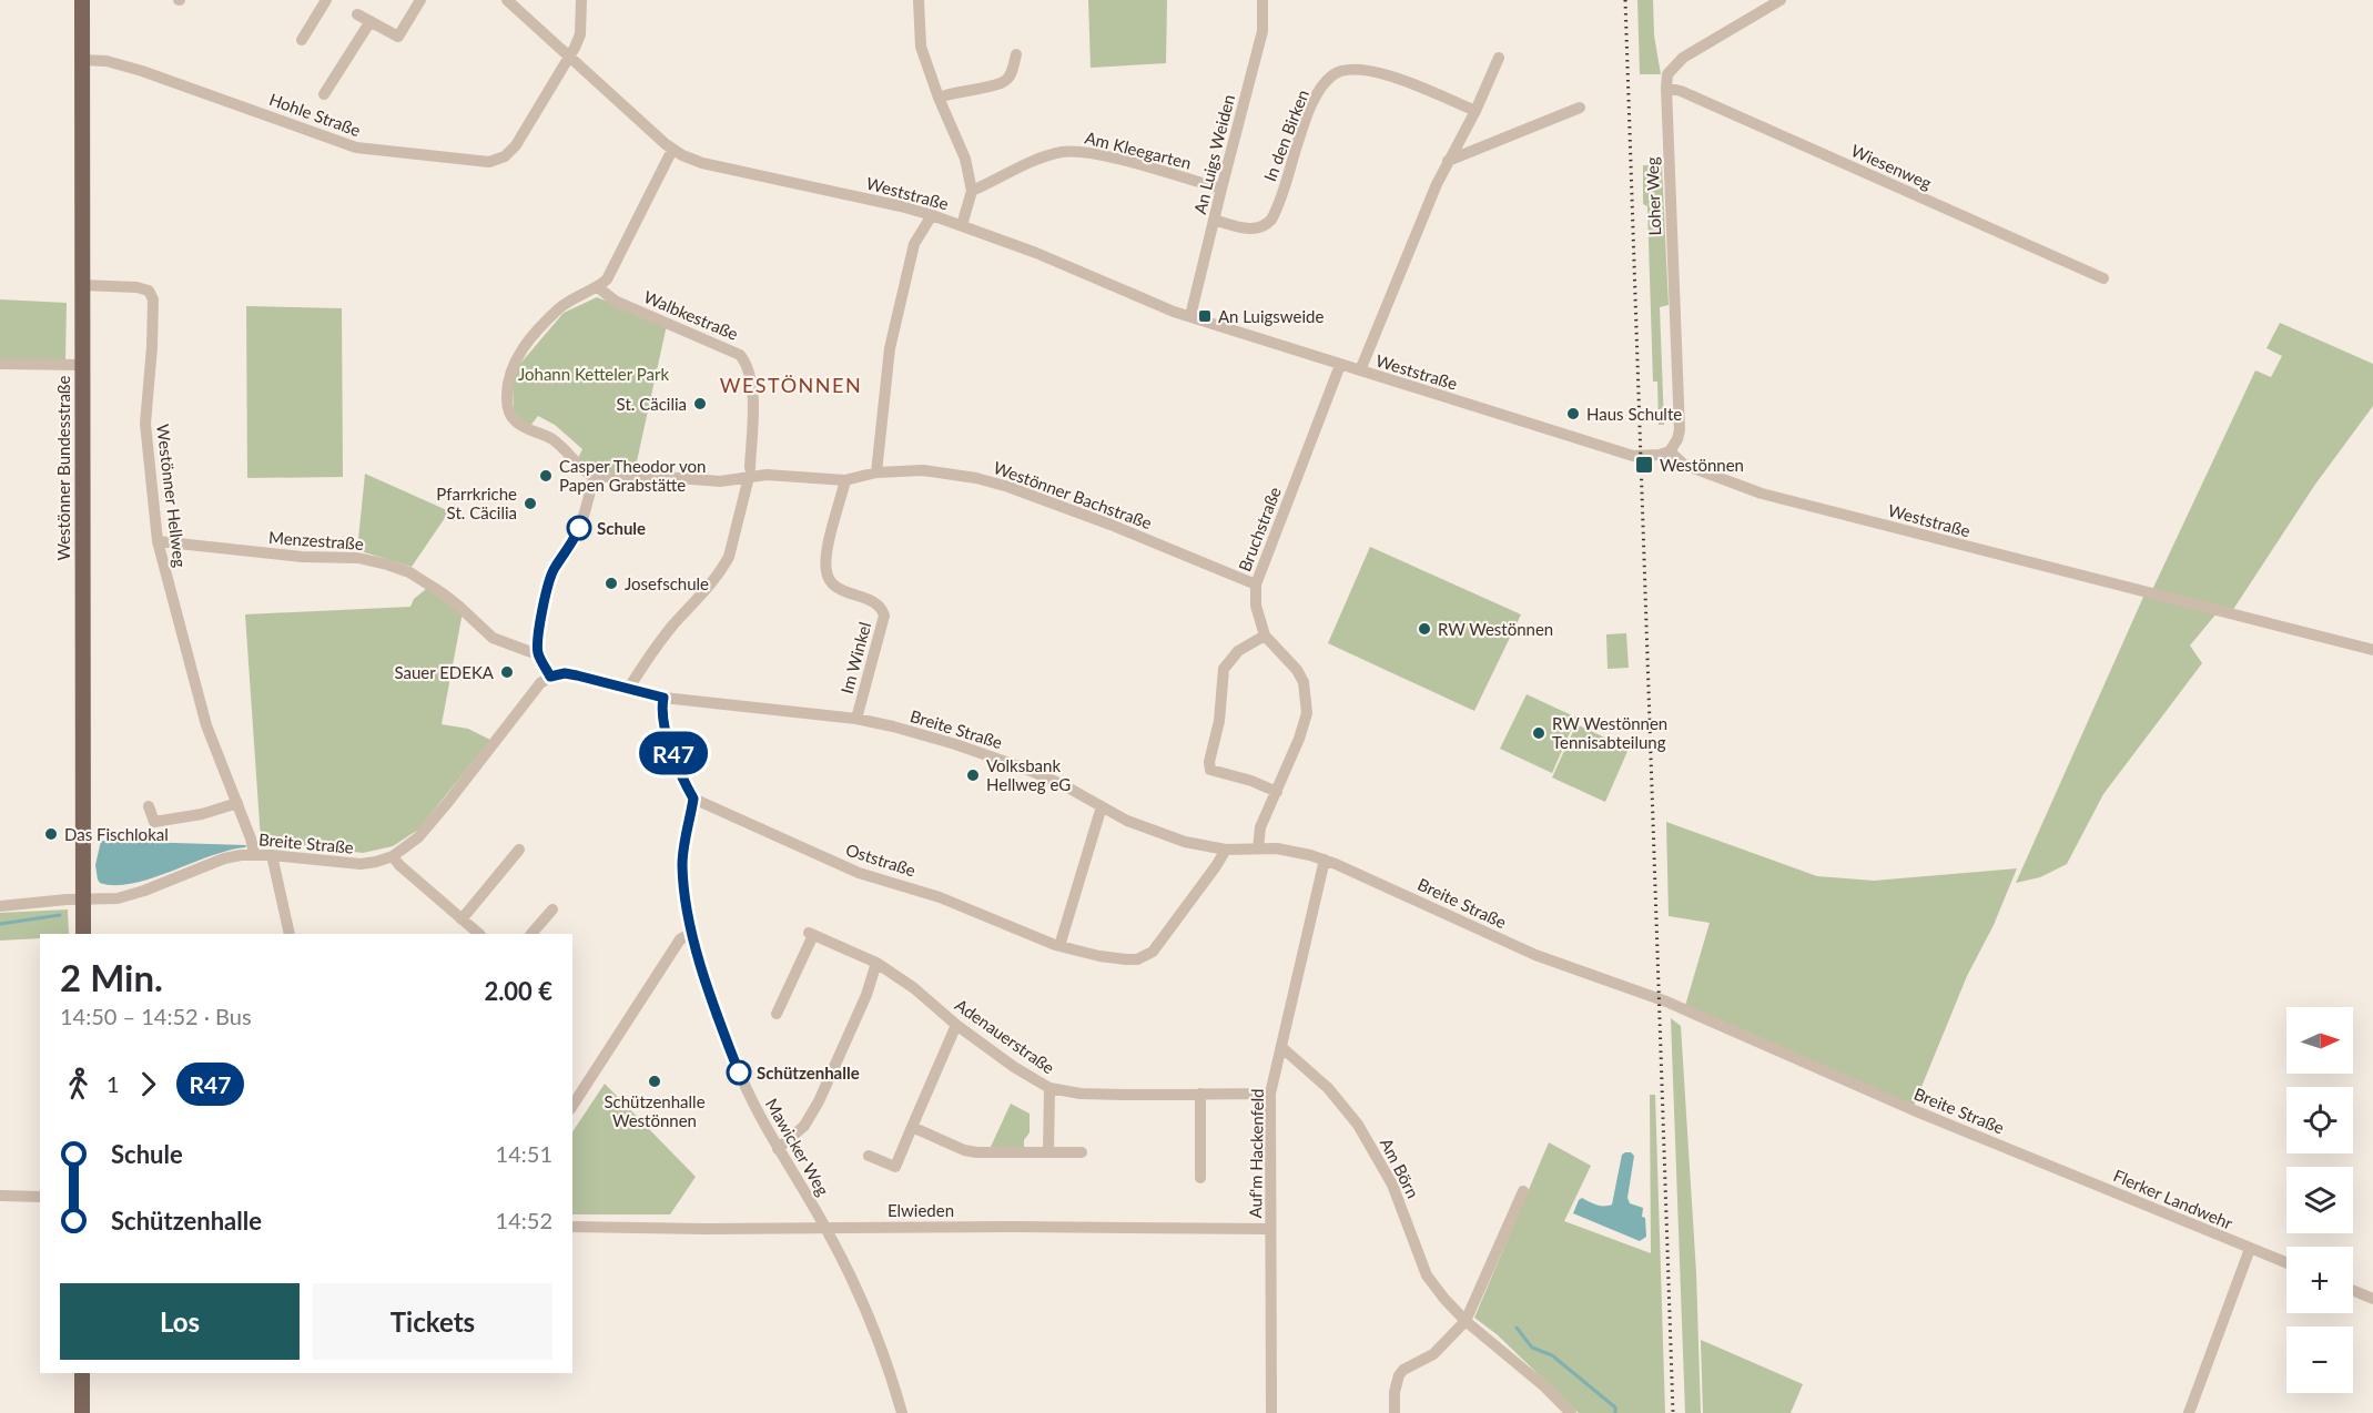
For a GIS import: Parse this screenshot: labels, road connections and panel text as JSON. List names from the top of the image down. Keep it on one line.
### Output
{"streets":{"main road":["Westönner Bundesstraße"],"street":["Hohle Straße","In den Birken","Am Kleegarten","An Luigs Weiden","Wiesenweg","Weststraße","Loher Weg","Walbkestraße","Westönner Bachstraße","Westönner Hellweg","Bruchstraße","Menzestraße","Im Winkel","Breite Straße","Oststraße","Adenauerstraße","Mawicker Weg","Auf'm Hackenfeld","Am Börn","Flerker Landwehr","Elwieden"]},"crossings":[["Hohle Straße","Weststraße"],["Hohle Straße","Westönner Bundesstraße"],["In den Birken","An Luigs Weiden"],["Am Kleegarten","An Luigs Weiden"],["An Luigs Weiden","Weststraße"],["Wiesenweg","Loher Weg"],["Weststraße","Loher Weg"],["Weststraße","Bruchstraße"],["Walbkestraße","Westönner Bachstraße"],["Walbkestraße","Breite Straße"],["Westönner Bundesstraße","Westönner Hellweg"],["Westönner Bundesstraße","Breite Straße"],["Westönner Bachstraße","Bruchstraße"],["Westönner Bachstraße","Im Winkel"],["Westönner Hellweg","Menzestraße"],["Westönner Hellweg","Breite Straße"],["Bruchstraße","Breite Straße"],["Im Winkel","Breite Straße"],["Breite Straße","Oststraße"],["Breite Straße","Auf'm Hackenfeld"],["Breite Straße","Flerker Landwehr"],["Oststraße","Mawicker Weg"],["Adenauerstraße","Auf'm Hackenfeld"],["Mawicker Weg","Elwieden"],["Auf'm Hackenfeld","Am Börn"],["Auf'm Hackenfeld","Elwieden"]],"districts":["WESTÖNNEN"],"parks":["Johann Ketteler Park"],"places":{"transit":["An Luigsweide","Westönnen"],"other":["St. Cäcilia","Haus Schulte","Casper Theodor von Papen Grabstätte","Pfarrkriche St. Cäcilia","Schule","Josefschule","RW Westönnen","Sauer EDEKA","RW Westönnen Tennisabteilung","Volksbank Hellweg eG","Das Fischlokal","Schützenhalle","Schützenhalle Westönnen"]},"lines":["bus line R47"],"north":"right","page":{"on_map":"R47","heading":["2 Min.","14:50 – 14:52 · Bus","2.00 €"],"map_buttons":["+","−"],"legs":["1","R47"],"list":[{"name":"Schule","value":"14:51"},{"name":"Schützenhalle","value":"14:52"}],"buttons":["Los","Tickets"]}}
